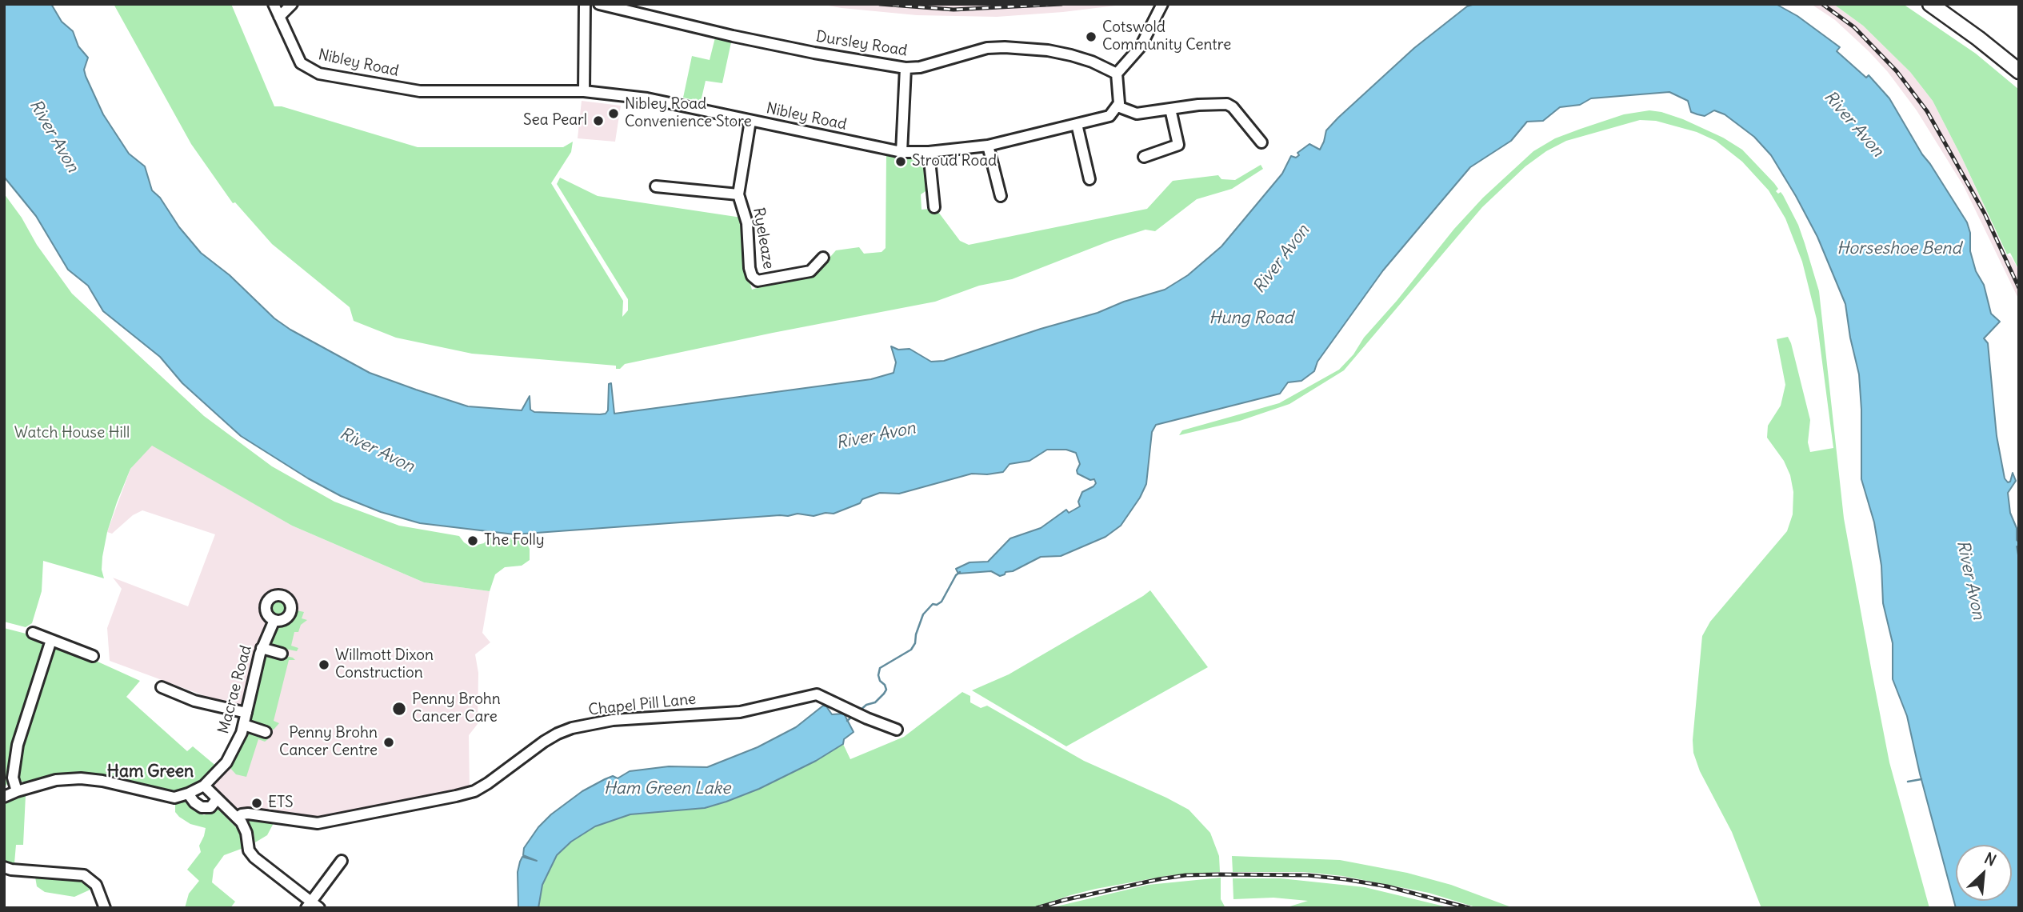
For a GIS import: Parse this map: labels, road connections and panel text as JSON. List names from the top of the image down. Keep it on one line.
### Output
{"streets":{"street":["Dursley Road","Nibley Road","Ryeleaze","Macrae Road","Chapel Pill Lane"]},"districts":["Ham Green"],"water":["River Avon","Horseshoe Bend","Hung Road","Ham Green Lake"],"parks":["Watch House Hill"],"places":["Cotswold Community Centre","Nibley Road Convenience Store","Sea Pearl","Stroud Road","The Folly","Willmott Dixon Construction","Penny Brohn Cancer Care","Penny Brohn Cancer Centre","ETS"],"north":"top right"}
